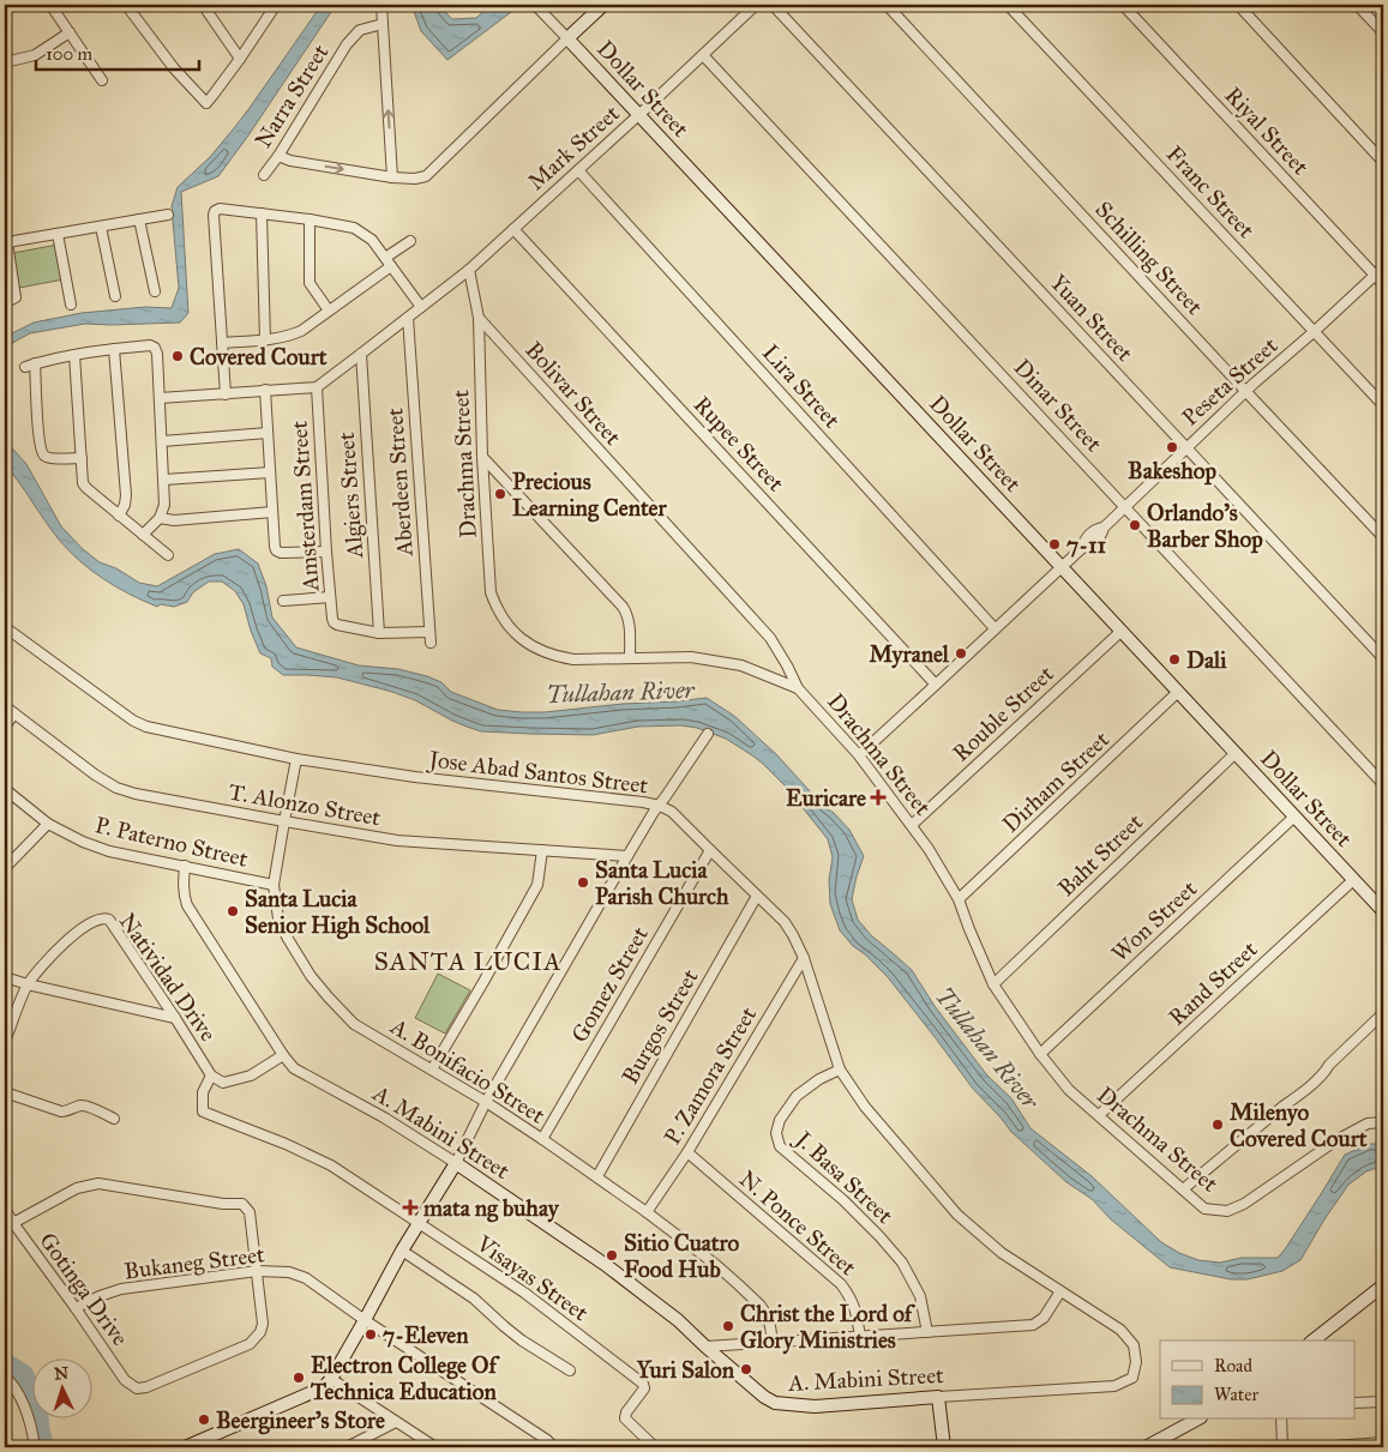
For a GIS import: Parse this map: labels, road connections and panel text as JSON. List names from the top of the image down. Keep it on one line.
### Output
{"streets":{"street":["Dollar Street","Narra Street","Riyal Street","Mark Street","Franc Street","Schilling Street","Yuan Street","Peseta Street","Lira Street","Bolivar Street","Dinar Street","Rupee Street","Drachma Street","Aberdeen Street","Algiers Street","Amsterdam Street","Rouble Street","Jose Abad Santos Street","Dirham Street","T. Alonzo Street","P. Paterno Street","Baht Street","Won Street","Natividad Drive","Rand Street","Gomez Street","Burgos Street","A. Bonifacio Street","P. Zamora Street","A. Mabini Street","J. Basa Street","N. Ponce Street","Bukaneg Street","Visayas Street","Gotinga Drive"]},"crossings":[["Dollar Street","Mark Street"],["Dollar Street","Peseta Street"],["Dollar Street","Rouble Street"],["Dollar Street","Dirham Street"],["Dollar Street","Baht Street"],["Dollar Street","Won Street"],["Dollar Street","Rand Street"],["Riyal Street","Peseta Street"],["Mark Street","Lira Street"],["Mark Street","Dinar Street"],["Mark Street","Rupee Street"],["Mark Street","Drachma Street"],["Mark Street","Aberdeen Street"],["Mark Street","Algiers Street"],["Mark Street","Amsterdam Street"],["Franc Street","Peseta Street"],["Schilling Street","Peseta Street"],["Yuan Street","Peseta Street"],["Peseta Street","Lira Street"],["Peseta Street","Dinar Street"],["Peseta Street","Rupee Street"],["Peseta Street","Drachma Street"],["Bolivar Street","Drachma Street"],["Drachma Street","Rouble Street"],["Drachma Street","Dirham Street"],["Drachma Street","Baht Street"],["Drachma Street","Won Street"],["Drachma Street","Rand Street"],["Algiers Street","Amsterdam Street"],["Jose Abad Santos Street","Gomez Street"],["Jose Abad Santos Street","Burgos Street"],["Jose Abad Santos Street","A. Bonifacio Street"],["Jose Abad Santos Street","P. Zamora Street"],["Jose Abad Santos Street","A. Mabini Street"],["Jose Abad Santos Street","J. Basa Street"],["T. Alonzo Street","A. Bonifacio Street"],["P. Paterno Street","A. Bonifacio Street"],["P. Paterno Street","A. Mabini Street"],["Natividad Drive","Visayas Street"],["Gomez Street","A. Bonifacio Street"],["Burgos Street","A. Bonifacio Street"],["A. Bonifacio Street","P. Zamora Street"],["P. Zamora Street","N. Ponce Street"],["Bukaneg Street","Gotinga Drive"]],"districts":["SANTA LUCIA"],"water":["Tullahan River"],"places":{"other":["Covered Court","Bakeshop","Precious Learning Center","Orlando's Barber Shop","7-11","Myranel","Dali","Santa Lucia Parish Church","Santa Lucia Senior High School","Milenyo Covered Court","Sitio Cuatro Food Hub","Christ the Lord of Glory Ministries","7-Eleven","Yuri Salon","Electron College Of Technica Education","Beergineer’s Store"],"health":["Euricare","mata ng buhay"]},"legend":["Road","Water"],"scale_bar":"100 m","north":"top"}
